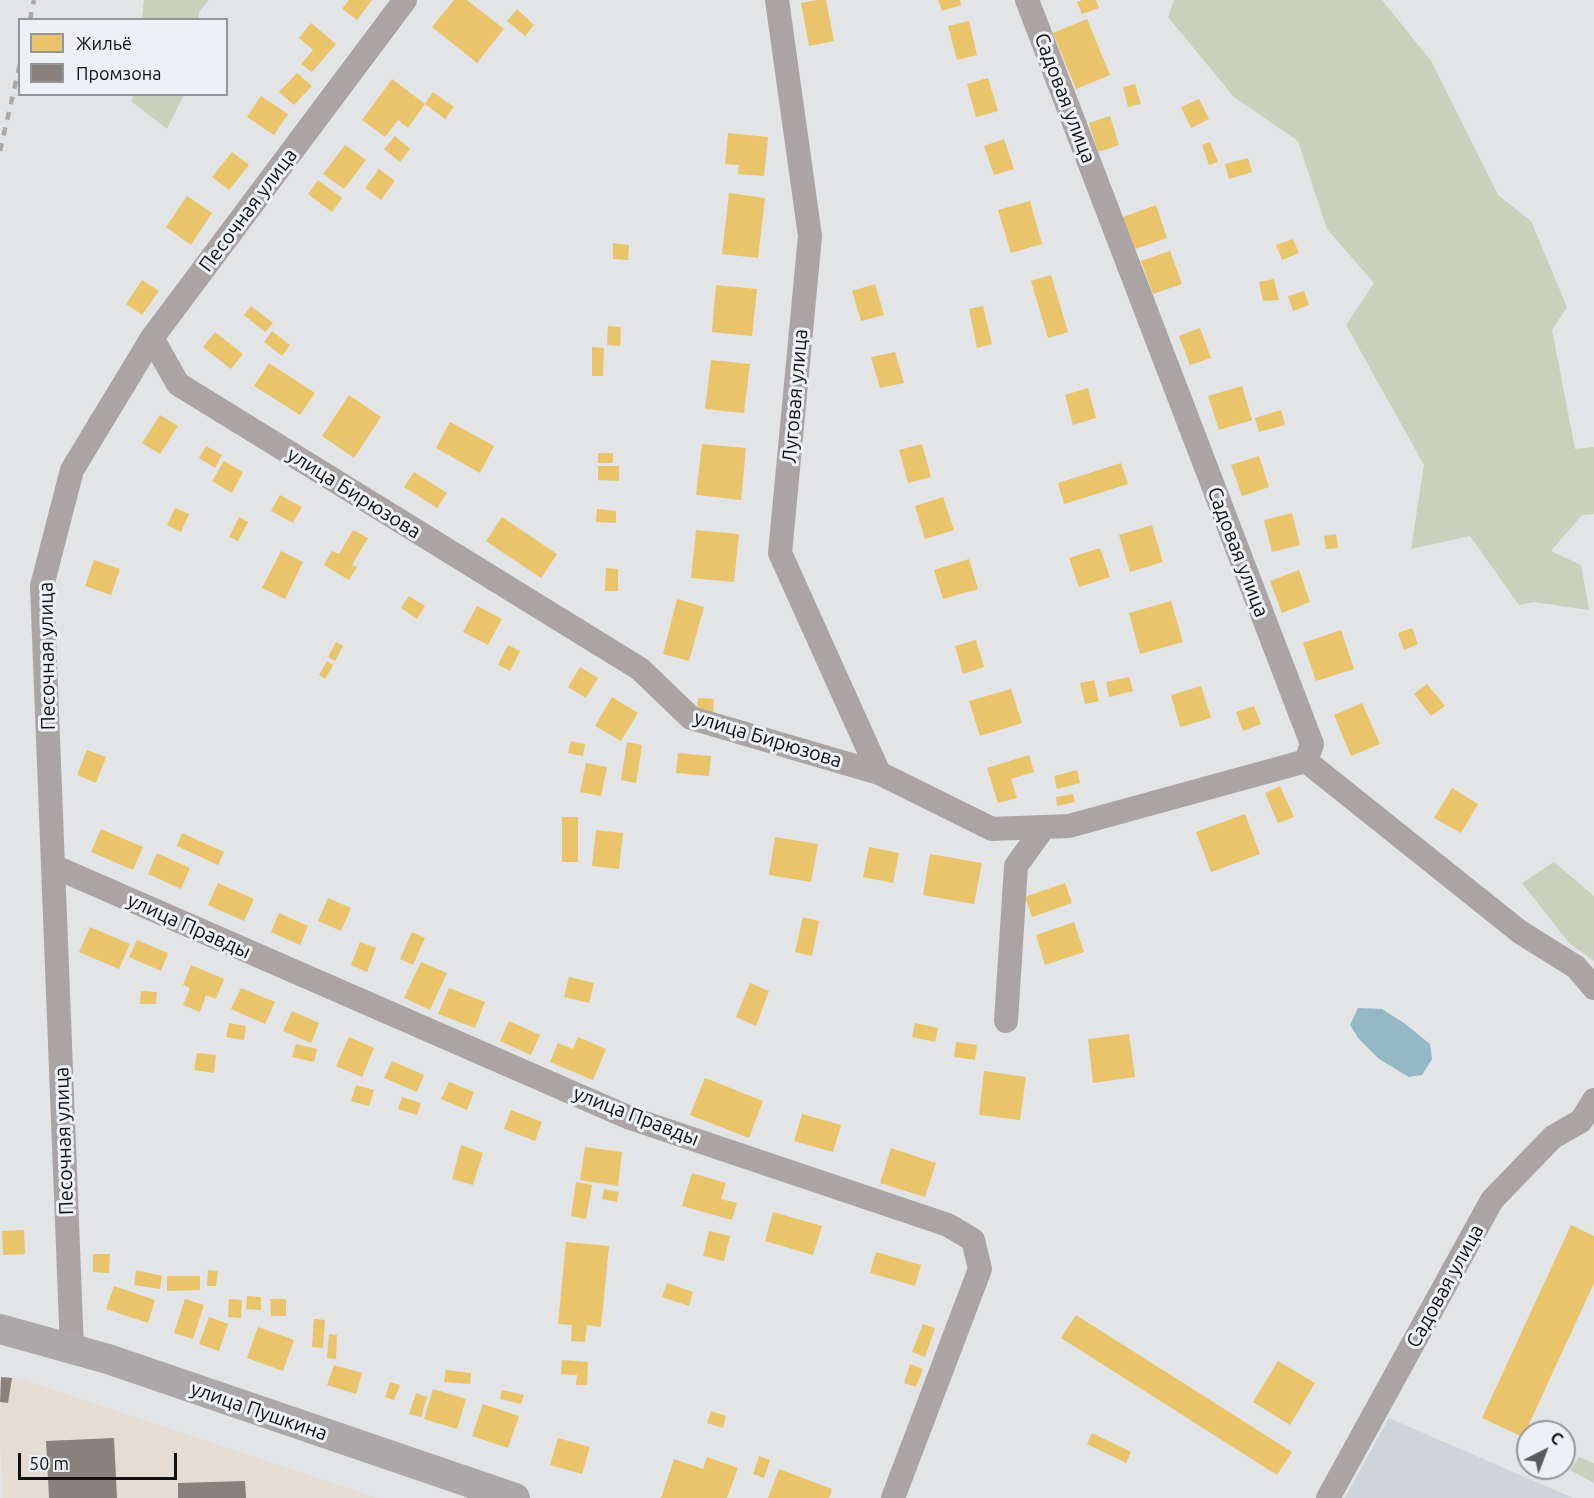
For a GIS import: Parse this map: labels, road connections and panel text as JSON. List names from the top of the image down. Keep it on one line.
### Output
{"streets":{"main road":["улица Пушкина"],"street":["Садовая улица","Песочная улица","Луговая улица","улица Бирюзова","улица Правды"]},"crossings":[["Садовая улица","улица Бирюзова"],["Песочная улица","улица Бирюзова"],["Песочная улица","улица Правды"],["Песочная улица","улица Пушкина"],["Луговая улица","улица Бирюзова"]],"legend":["Жильё","Промзона"],"scale_bar":"50 m","north":"top right"}
